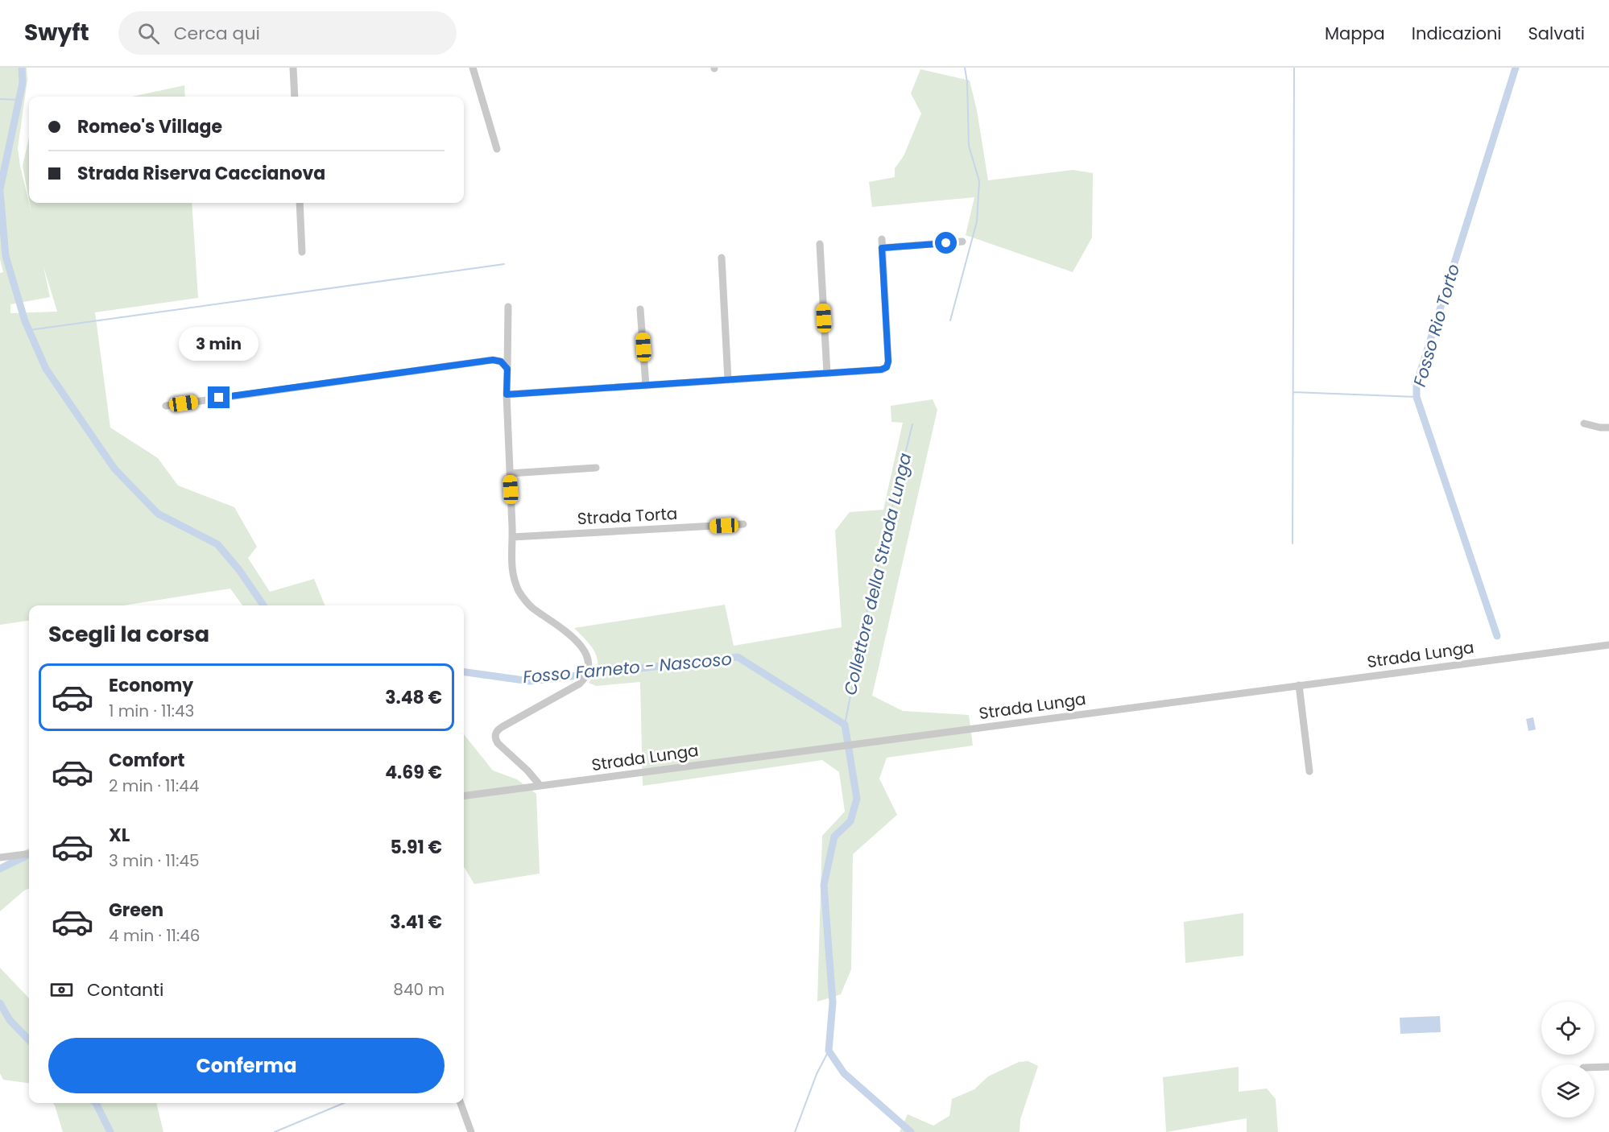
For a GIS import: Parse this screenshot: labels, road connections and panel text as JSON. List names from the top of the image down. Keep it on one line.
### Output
{"streets":{"street":["Strada Torta","Strada Lunga"]},"water":["Fosso Rio Torto","Collettore della Strada Lunga","Fosso Farneto - Nascoso"],"page":{"header":"Swyft","search":"Cerca qui","nav":["Mappa","Indicazioni","Salvati"],"banner":["Romeo's Village","Strada Riserva Caccianova"],"bubble":"3 min","heading":"Scegli la corsa","list":[{"name":"Economy","note":"1 min · 11:43","value":"3.48 €"},{"name":"Comfort","note":"2 min · 11:44","value":"4.69 €"},{"name":"XL","note":"3 min · 11:45","value":"5.91 €"},{"name":"Green","note":"4 min · 11:46","value":"3.41 €"}],"pay":["Contanti","840 m"],"buttons":"Conferma"}}
